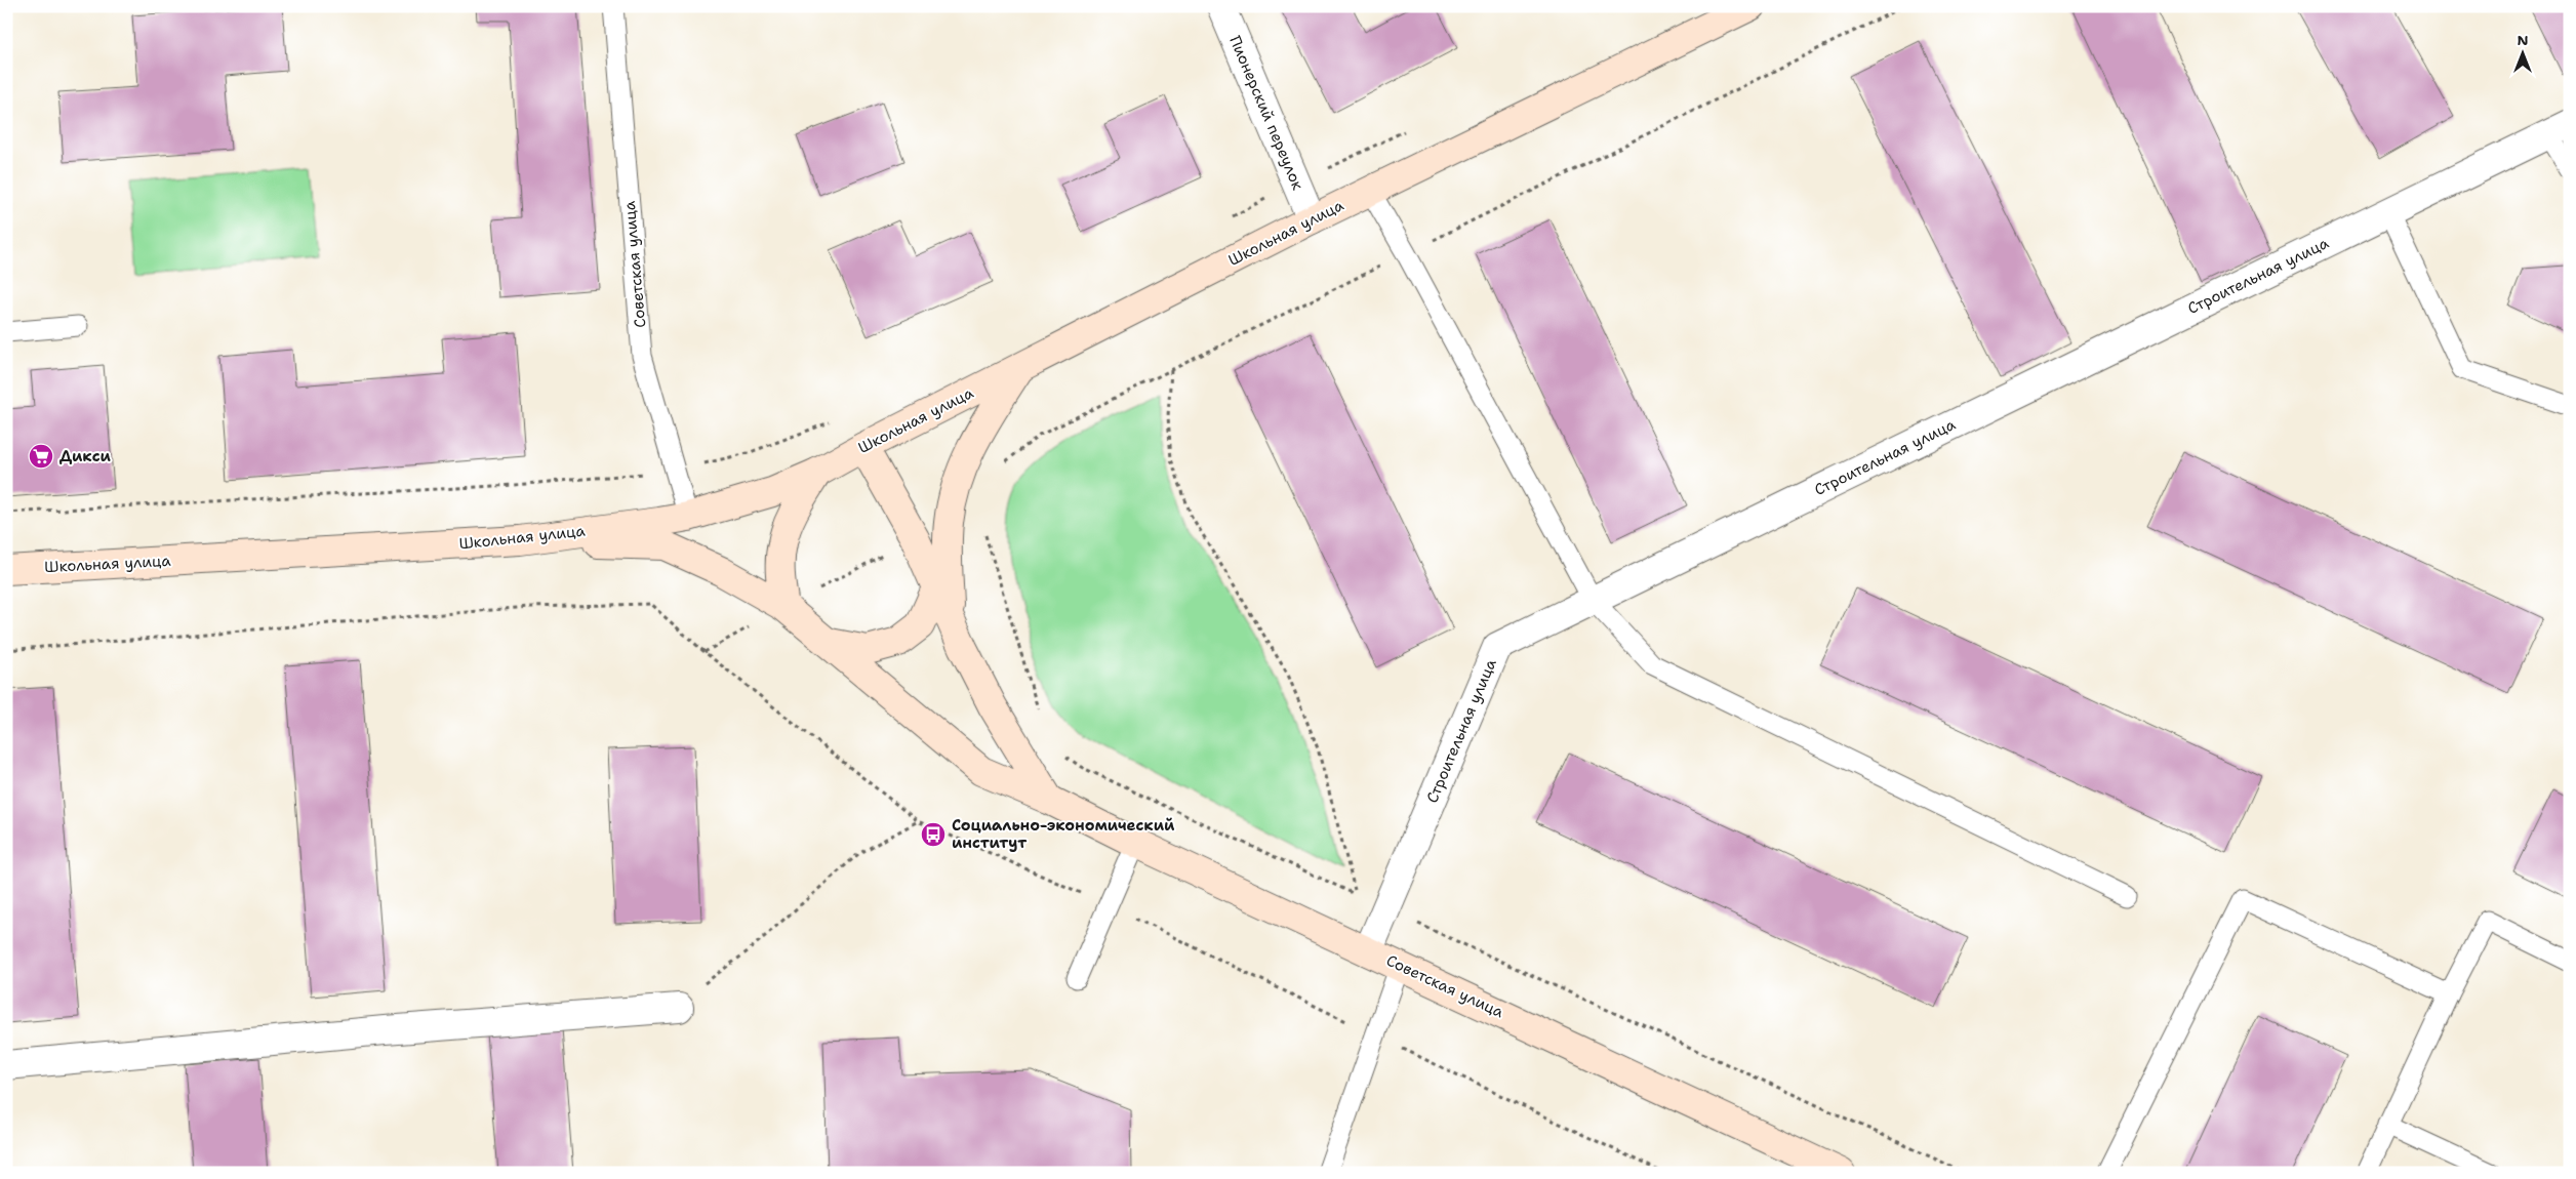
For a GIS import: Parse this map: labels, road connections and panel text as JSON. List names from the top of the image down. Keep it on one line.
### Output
{"streets":{"main road":["Школьная улица","Советская улица"],"street":["Пионерский переулок","Строительная улица"]},"crossings":[["Пионерский переулок","Школьная улица"],["Школьная улица","Советская улица"],["Советская улица","Строительная улица"]],"places":{"supermarket":["Дикси"],"bus stop":["Социально-экономический институт"]},"north":"top"}
